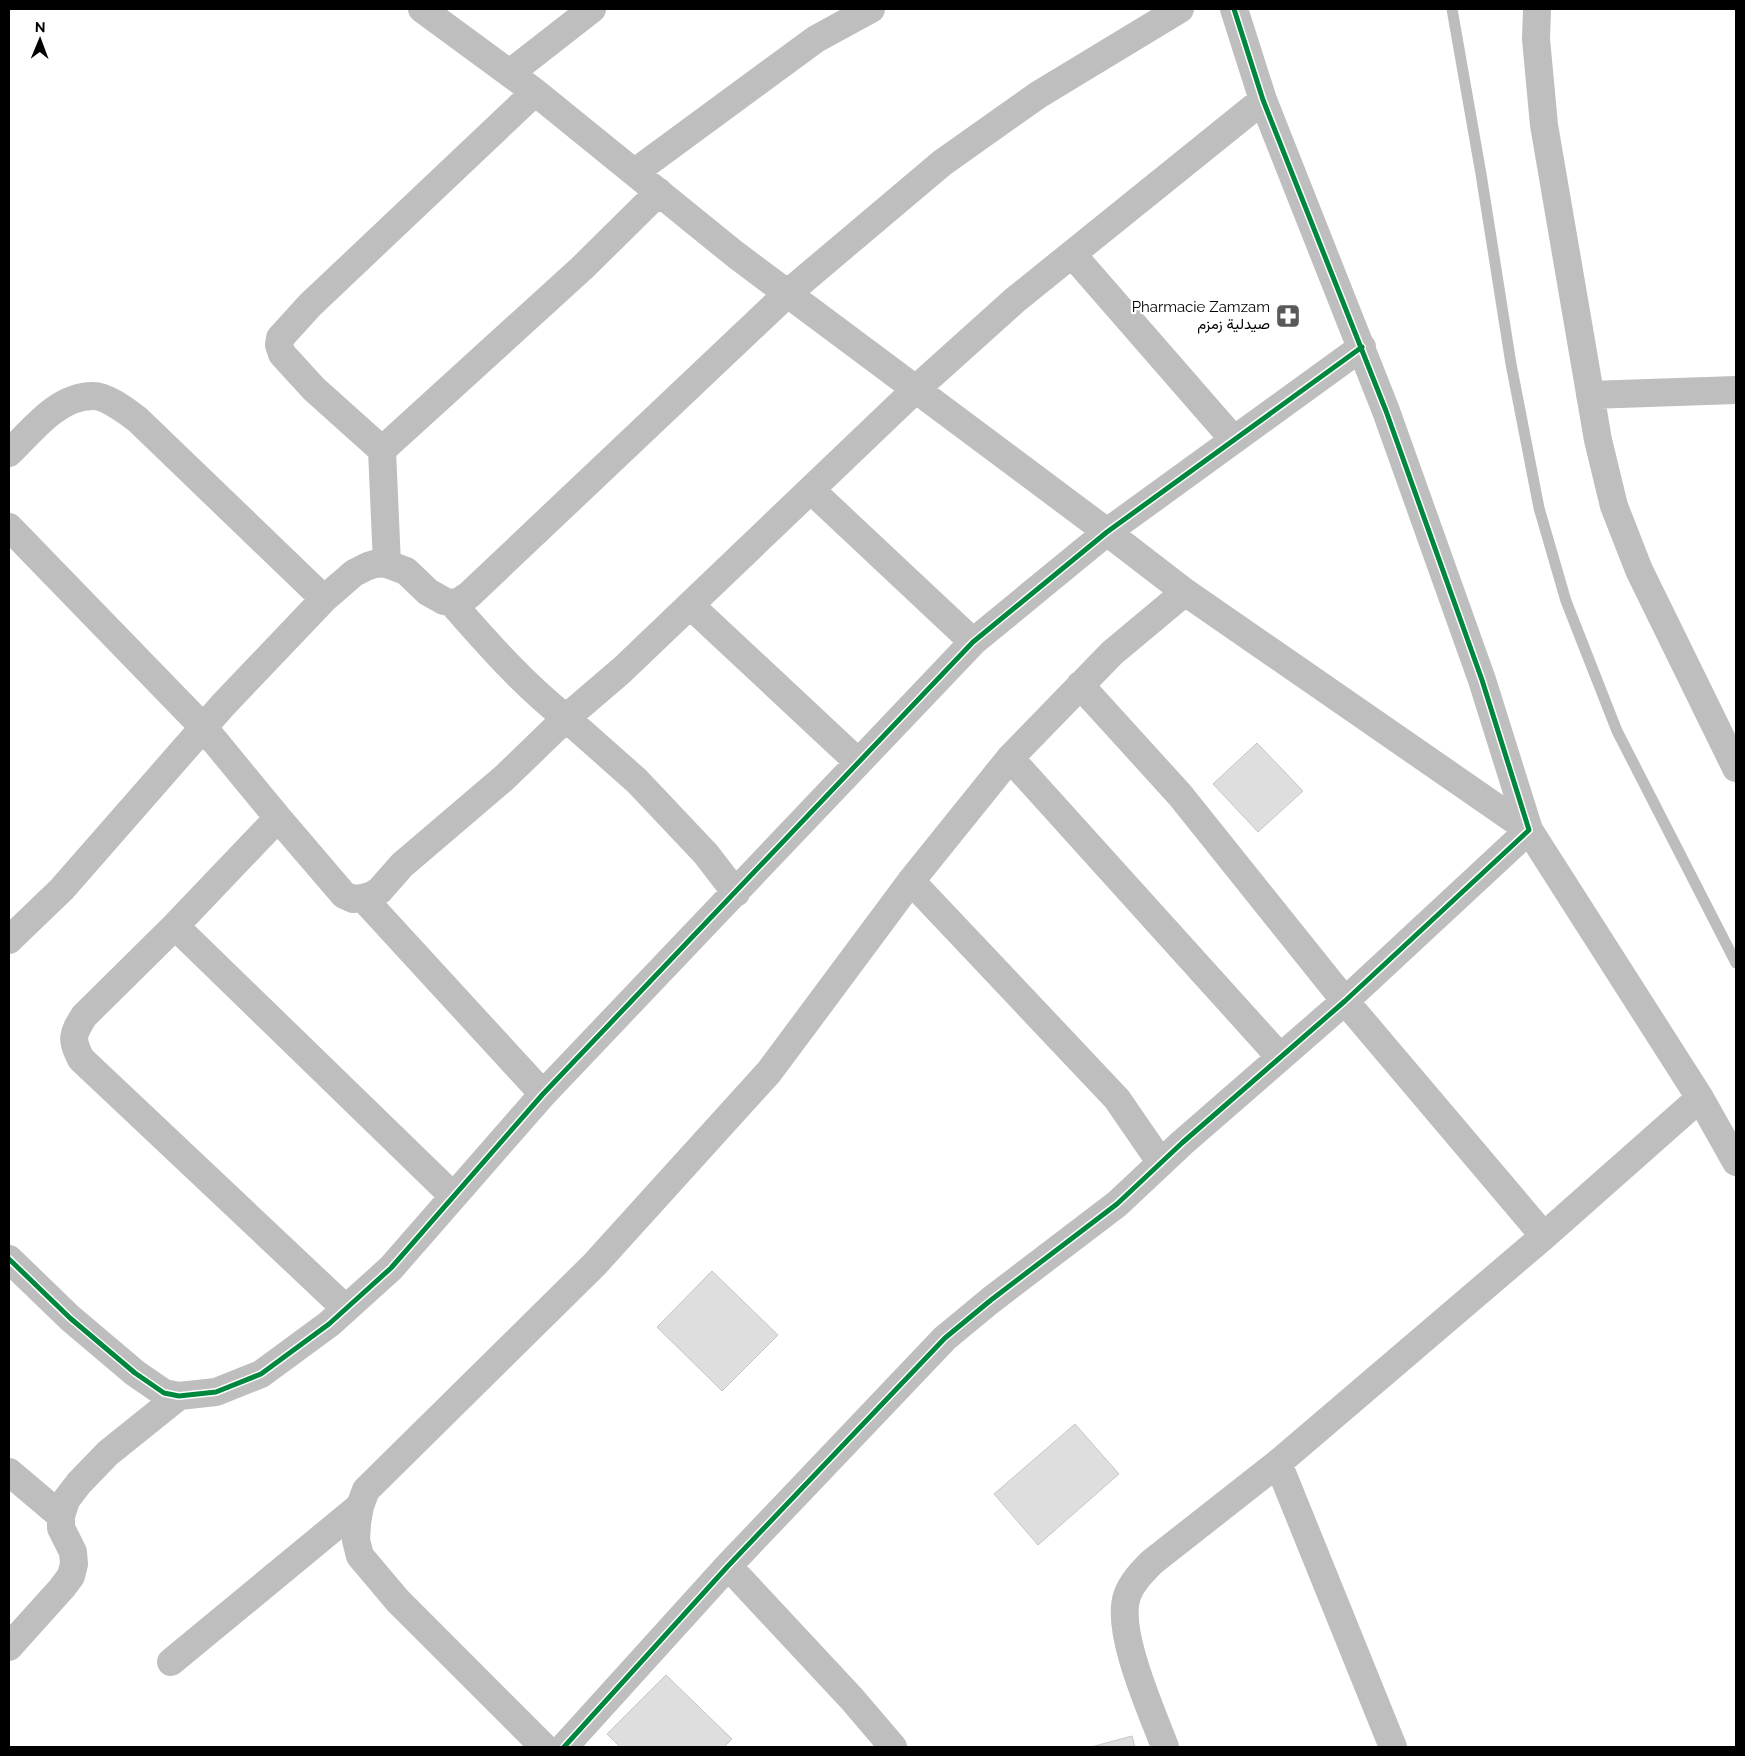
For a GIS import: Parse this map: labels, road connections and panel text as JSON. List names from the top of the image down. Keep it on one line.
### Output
{"places":{"pharmacy":["Pharmacie Zamzam صيدلية زمزم"]},"north":"top"}
